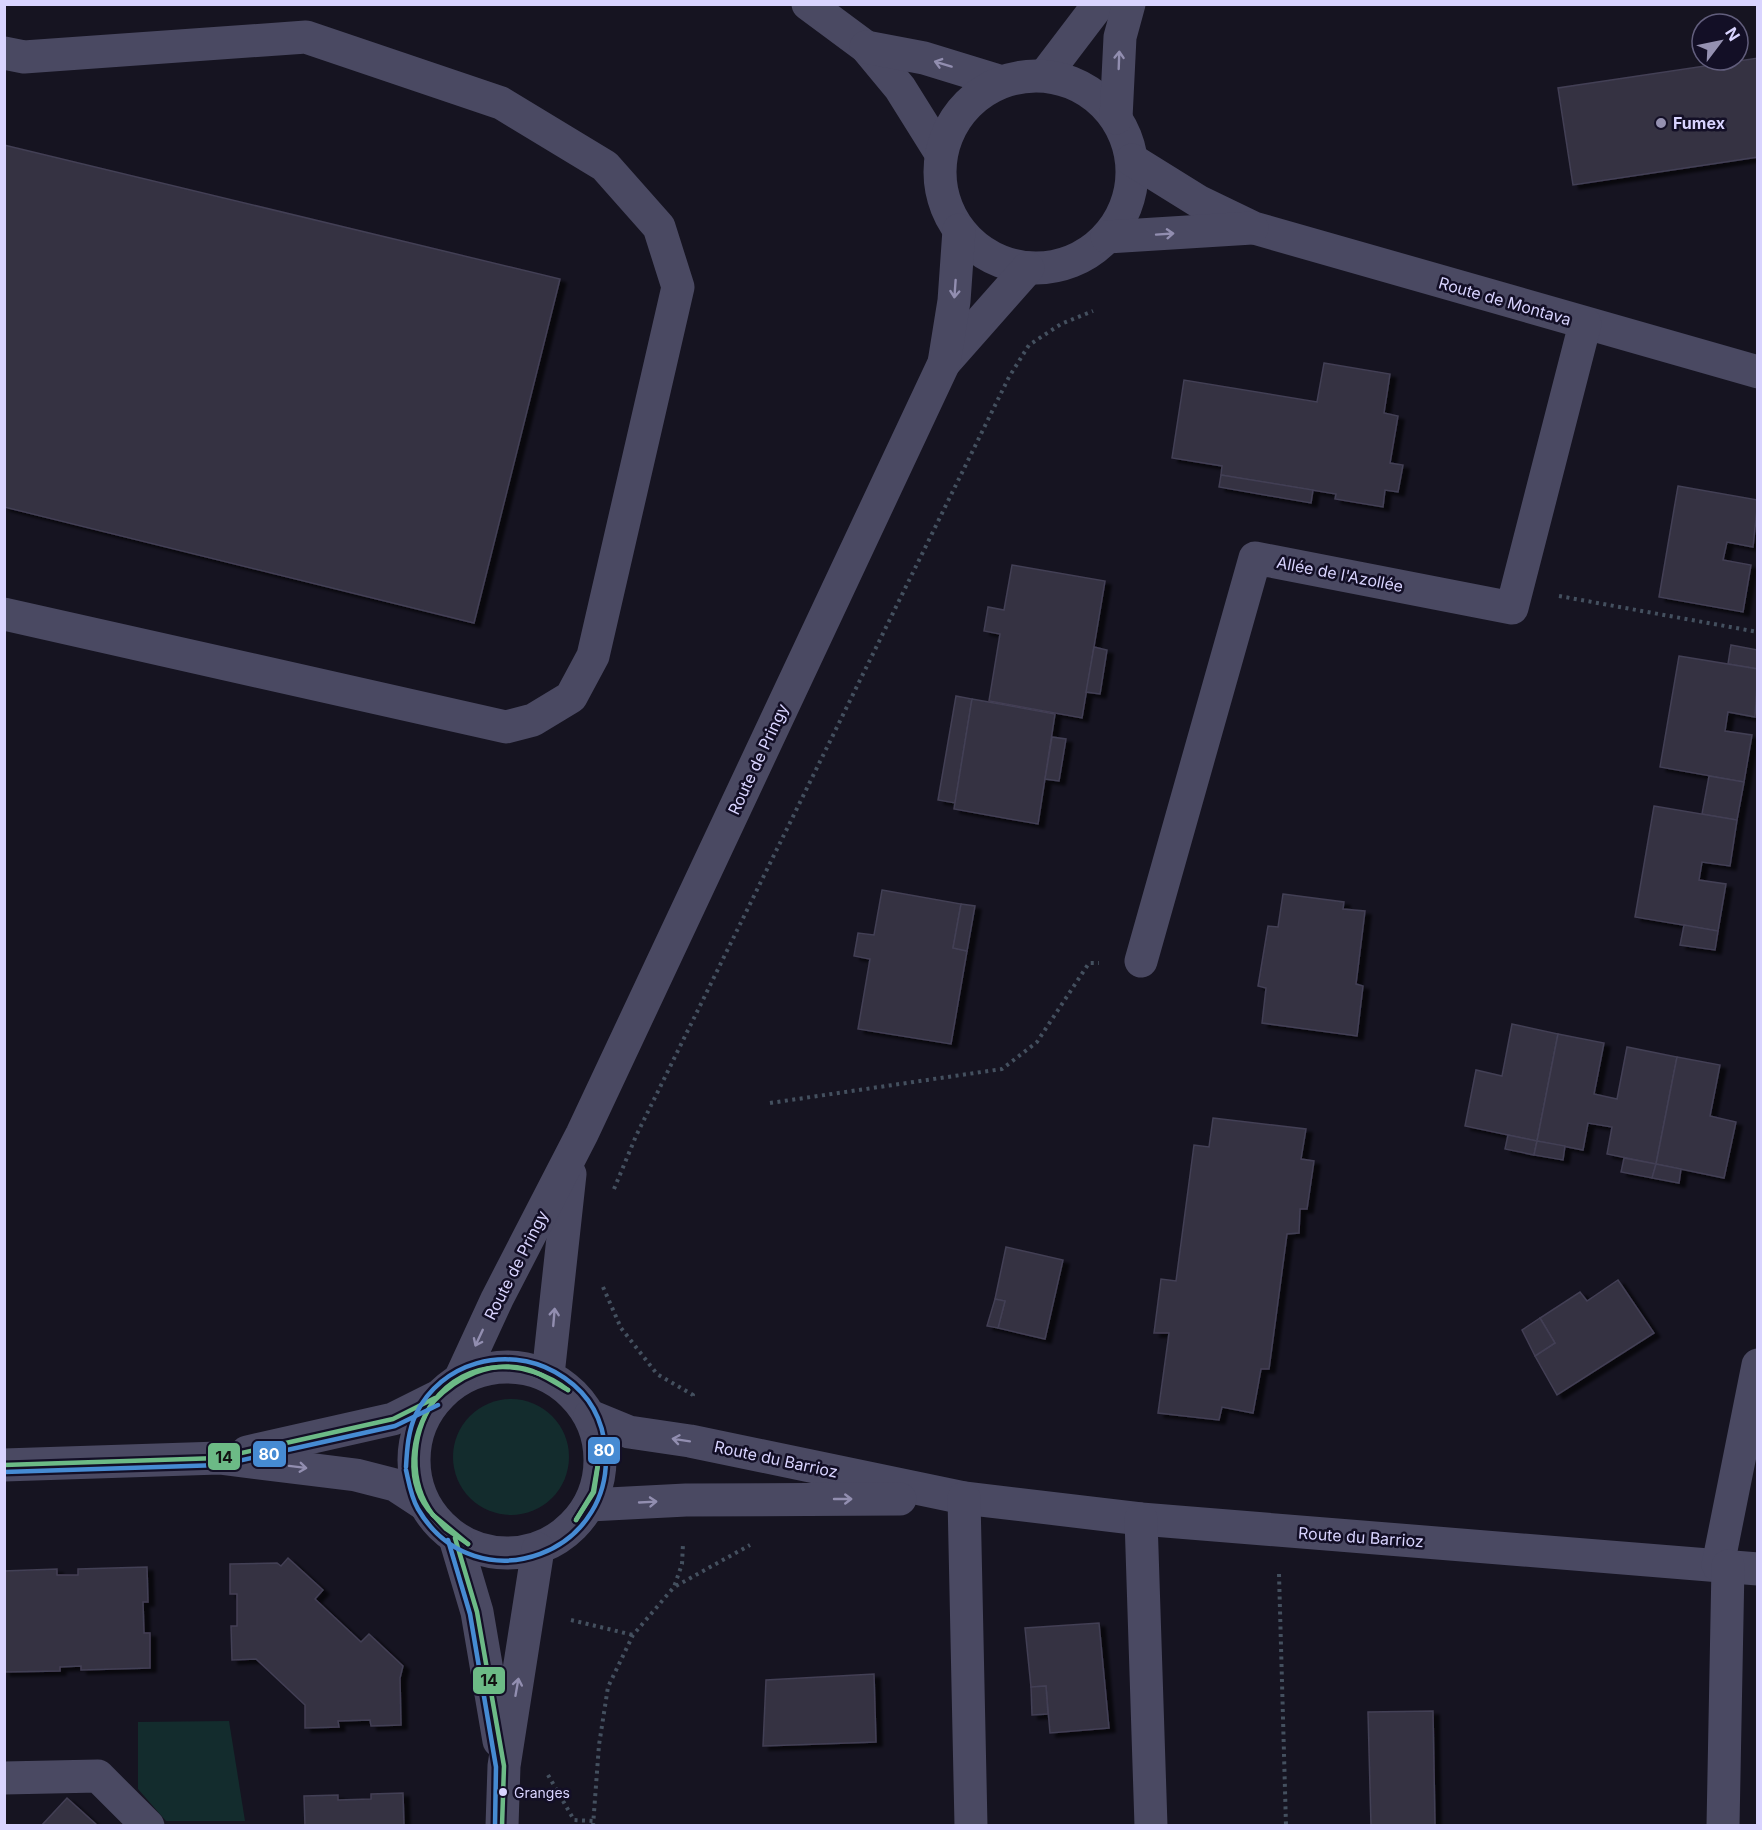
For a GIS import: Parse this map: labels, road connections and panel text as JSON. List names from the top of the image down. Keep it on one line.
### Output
{"streets":{"street":["Route de Montava","Allée de l'Azollée","Route de Pringy","Route du Barrioz"]},"crossings":[["Route de Montava","Allée de l'Azollée"],["Route de Montava","Route de Pringy"],["Route de Pringy","Route du Barrioz"]],"places":["Fumex","Granges"],"lines":["transit line 80","transit line 14"],"north":"top right"}
